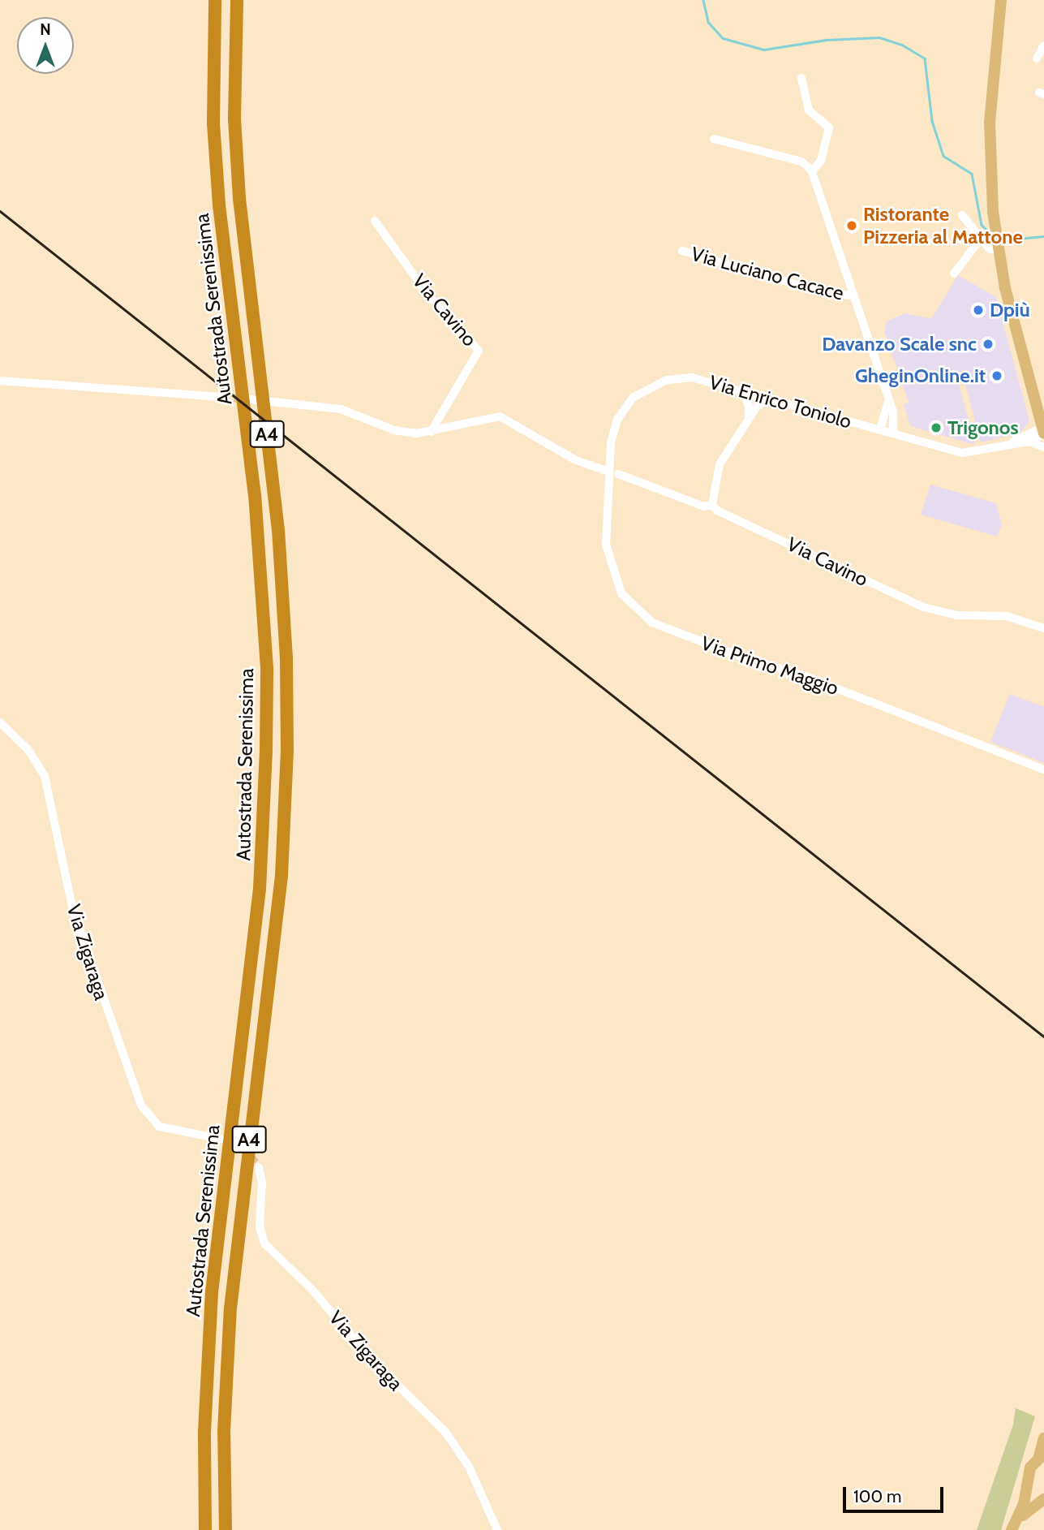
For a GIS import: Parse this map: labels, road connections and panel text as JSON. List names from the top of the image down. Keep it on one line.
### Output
{"streets":{"highway":["Autostrada Serenissima","A4"],"street":["Via Luciano Cacace","Via Cavino","Via Enrico Toniolo","Via Primo Maggio","Via Zigaraga"]},"crossings":[["Via Luciano Cacace","Via Enrico Toniolo"],["Via Enrico Toniolo","Via Primo Maggio"]],"places":["Ristorante Pizzeria al Mattone","Dpiù","Davanzo Scale snc","GheginOnline.it","Trigonos"],"scale_bar":"100 m","north":"top"}
